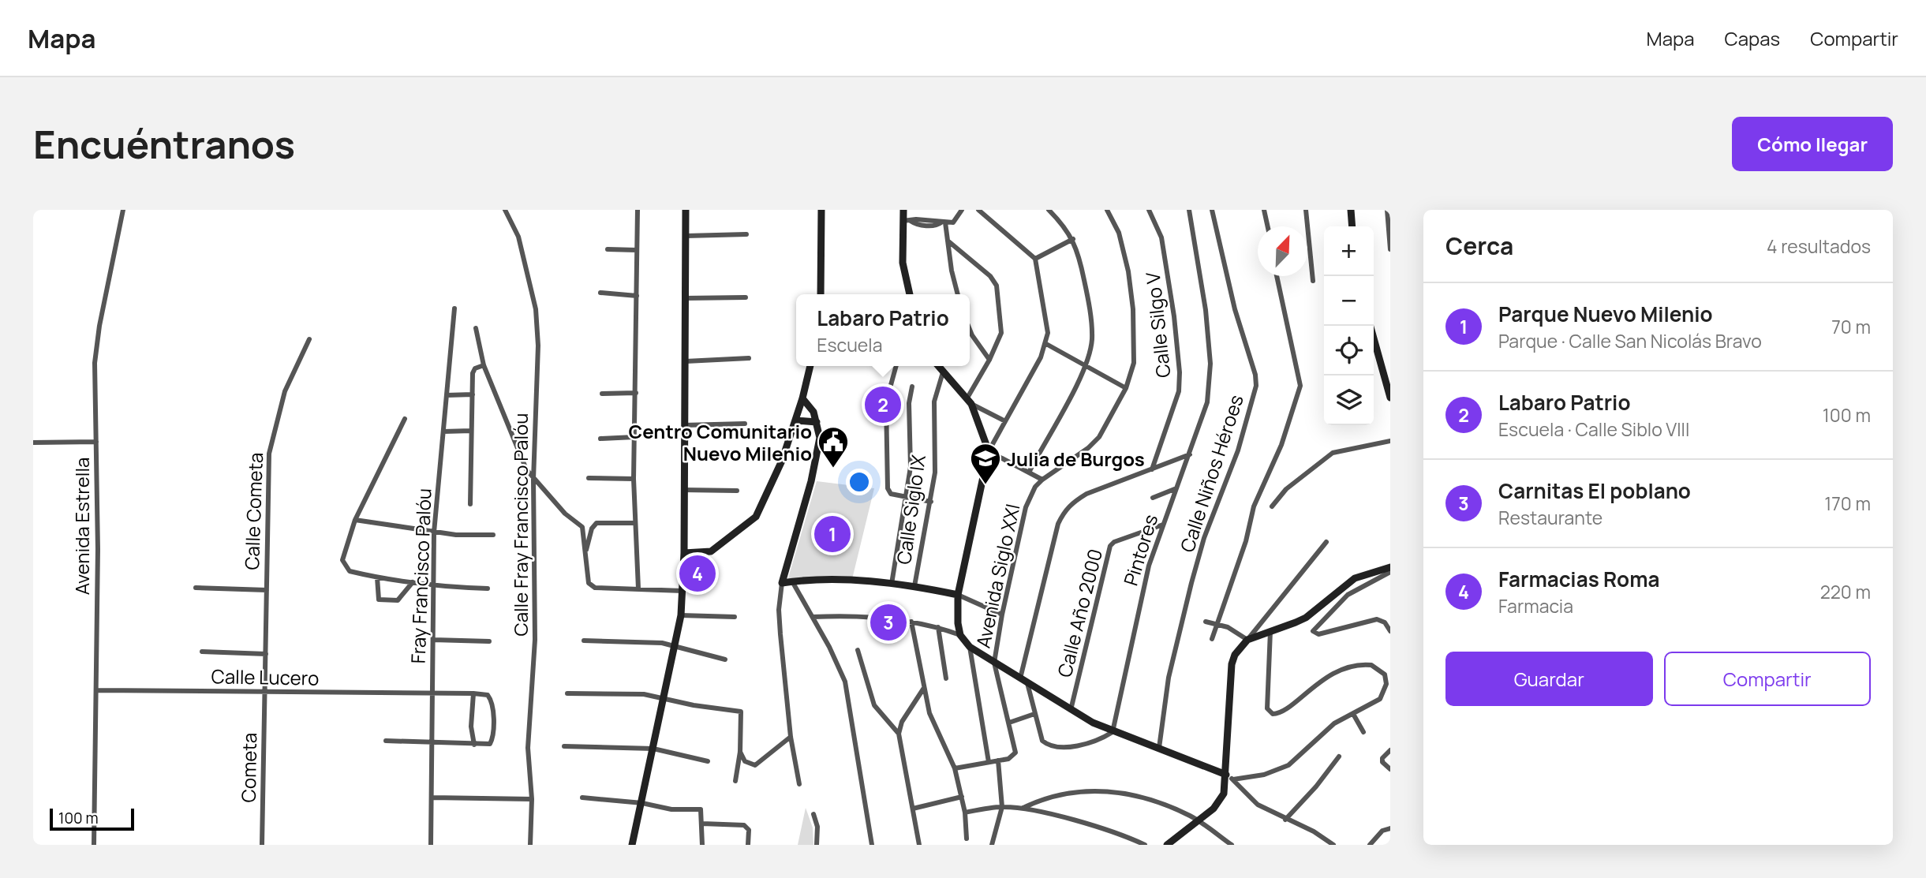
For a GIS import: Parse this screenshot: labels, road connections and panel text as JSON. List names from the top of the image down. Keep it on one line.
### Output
{"streets":{"street":["Calle Silgo V","Calle Niños Héroes","Calle Siglo IX","Calle Cometa","Calle Fray Francisco Palóu","Avenida Estrella","Pintores","Fray Francisco Palóu","Avenida Siglo XXI","Calle Año 2000","Calle Lucero","Cometa"]},"crossings":[["Calle Cometa","Calle Lucero"],["Calle Cometa","Cometa"],["Avenida Estrella","Calle Lucero"],["Pintores","Calle Año 2000"],["Fray Francisco Palóu","Calle Lucero"],["Calle Lucero","Cometa"]],"places":{"public building":["Centro Comunitario Nuevo Milenio"],"school or university":["Julia de Burgos"]},"scale_bar":"100 m","north":"top right","page":{"header":"Mapa","nav":["Mapa","Capas","Compartir"],"buttons":["Cómo llegar",["Guardar","Compartir"]],"title":"Encuéntranos","heading":["Cerca","4 resultados"],"map_buttons":["+","−"],"list":[{"mark":"1","name":"Parque Nuevo Milenio","note":"Parque · Calle San Nicolás Bravo","value":"70 m"},{"mark":"2","name":"Labaro Patrio","note":"Escuela · Calle Siblo VIII","value":"100 m"},{"mark":"3","name":"Carnitas El poblano","note":"Restaurante","value":"170 m"},{"mark":"4","name":"Farmacias Roma","note":"Farmacia","value":"220 m"}],"popup":["Labaro Patrio","Escuela"],"pins":["2","1","4","3"],"scale":"100 m"}}
